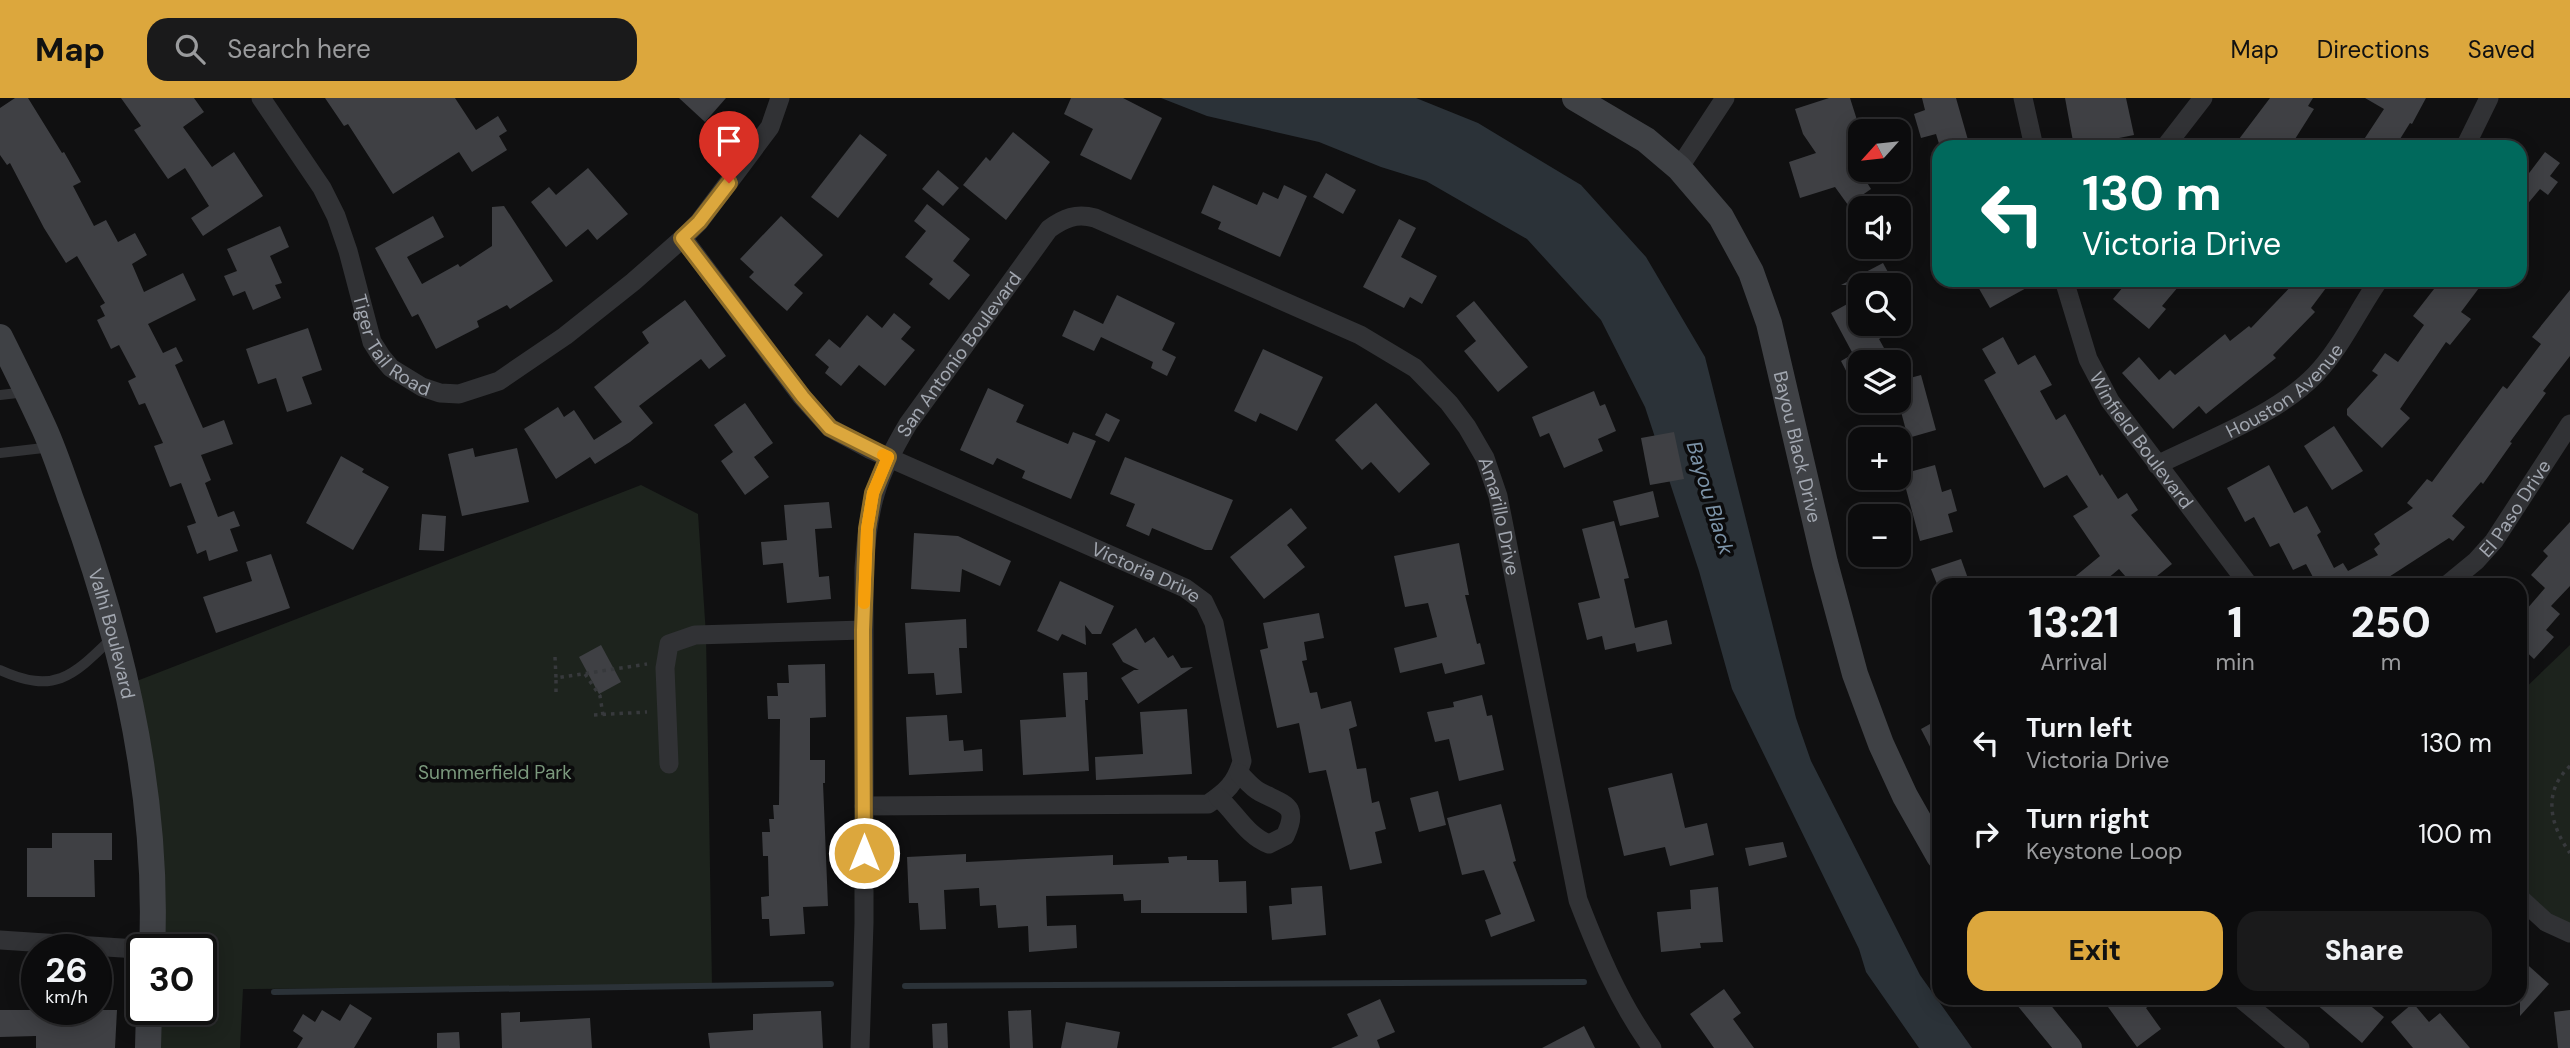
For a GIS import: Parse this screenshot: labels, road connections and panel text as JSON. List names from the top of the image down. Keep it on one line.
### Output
{"streets":{"main road":["Bayou Black Drive","Valhi Boulevard"],"street":["Tiger Tail Road","San Antonio Boulevard","Houston Avenue","Winfield Boulevard","El Paso Drive","Amarillo Drive","Victoria Drive"]},"crossings":[["Tiger Tail Road","Victoria Drive"],["San Antonio Boulevard","Amarillo Drive"],["San Antonio Boulevard","Victoria Drive"],["Houston Avenue","Winfield Boulevard"]],"water":["Bayou Black"],"parks":["Summerfield Park"],"north":"bottom left","page":{"header":"Map","search":"Search here","nav":["Map","Directions","Saved"],"map_buttons":["+","−"],"turn":["130 m","Victoria Drive"],"eta":["13:21","Arrival","1","min","250","m"],"list":[{"name":"Turn left","note":"Victoria Drive","value":"130 m"},{"name":"Turn right","note":"Keystone Loop","value":"100 m"}],"buttons":["Exit","Share"],"speed":"26 km/h","limit":"30"}}
